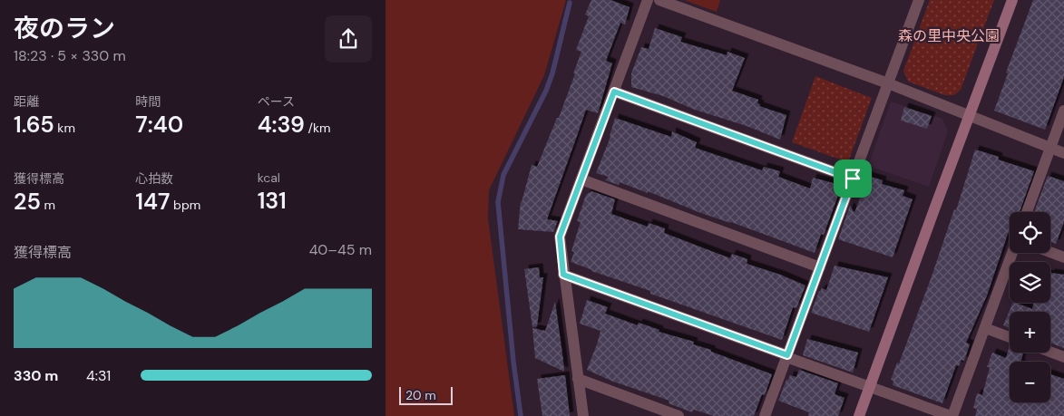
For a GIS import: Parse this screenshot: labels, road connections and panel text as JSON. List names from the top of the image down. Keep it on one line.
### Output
{"parks":["森の里中央公園"],"scale_bar":"20 m","page":{"heading":["夜のラン","18:23 · 5 × 330 m"],"stats":[["距離","1.65 km"],["時間","7:40"],["ペース","4:39 /km"],["獲得標高","25 m"],["心拍数","147 bpm"],["kcal","131"]],"map_buttons":["+","−"],"chart":["獲得標高","40–45 m"],"list":[{"name":"330 m","note":"4:31"}],"scale":"20 m"}}
